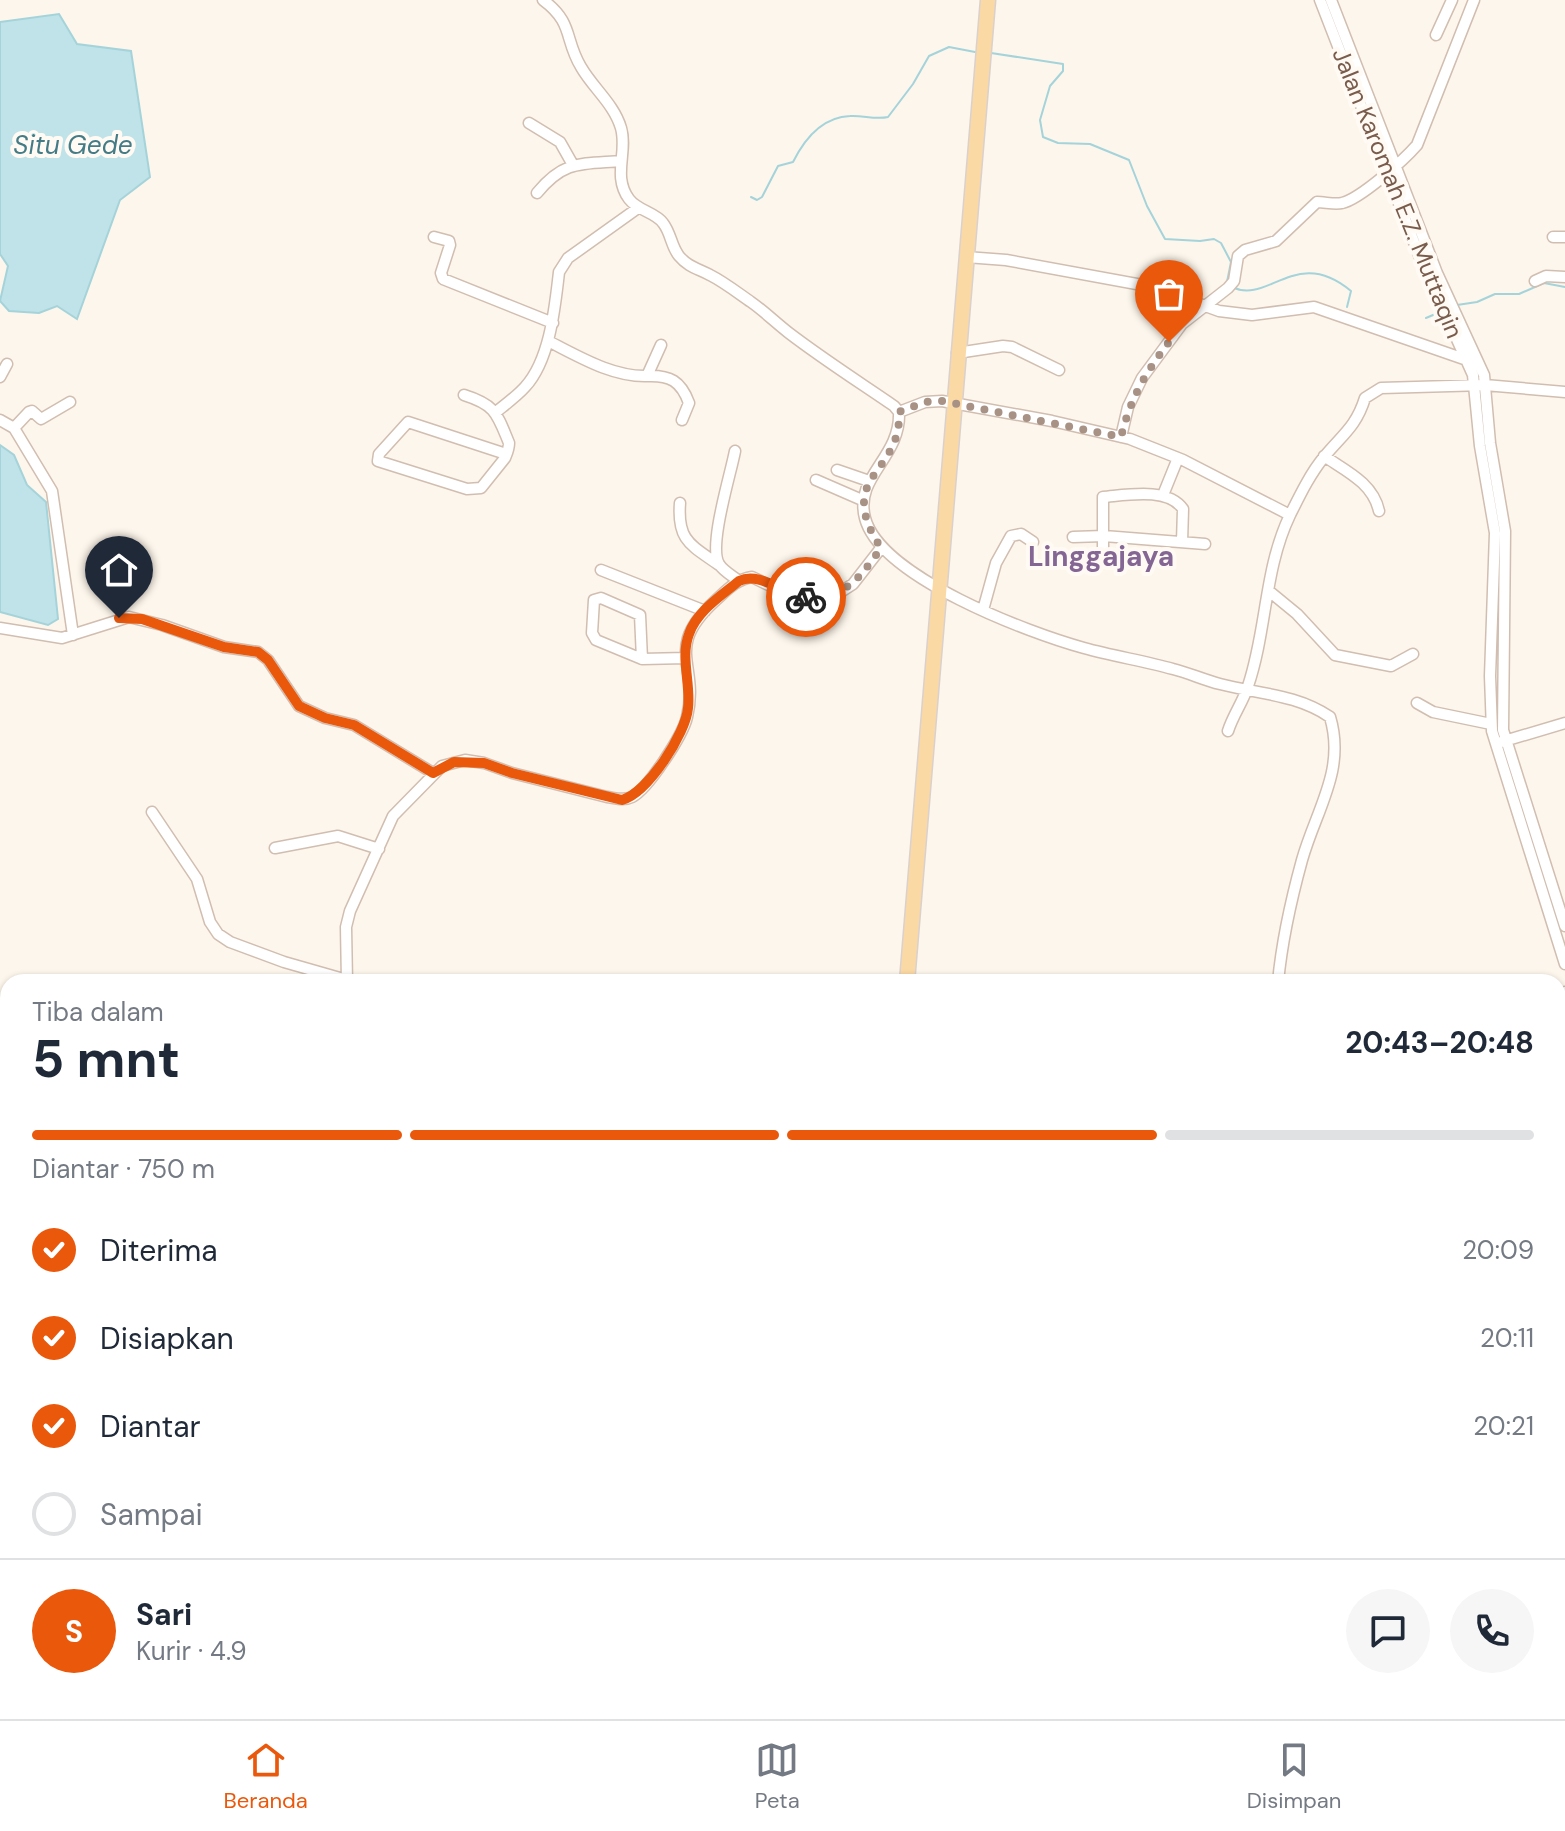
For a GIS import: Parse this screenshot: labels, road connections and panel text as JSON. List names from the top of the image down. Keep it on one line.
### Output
{"streets":{"street":["Jalan Karomah E.Z. Muttaqin"]},"districts":["Linggajaya"],"water":["Situ Gede"],"page":{"heading":["5 mnt","Tiba dalam","20:43–20:48"],"panel":["Sari","Kurir · 4.9"],"bar":"Diantar · 750 m","list":[["Diterima","20:09"],["Disiapkan","20:11"],["Diantar","20:21"],"Sampai"],"round":"S","tabs":["Beranda","Peta","Disimpan"]}}
